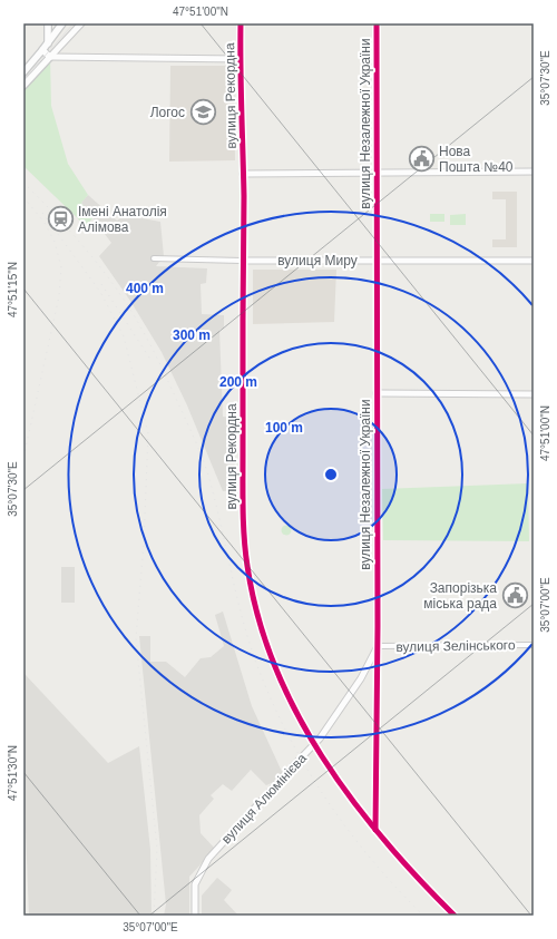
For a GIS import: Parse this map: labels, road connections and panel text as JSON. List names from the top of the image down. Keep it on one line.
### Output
{"streets":{"street":["вулиця Рекордна","вулиця Незалежної України","вулиця Миру","вулиця Зелінського","вулиця Алюмінієва"]},"crossings":[["вулиця Рекордна","вулиця Незалежної України"],["вулиця Рекордна","вулиця Миру"],["вулиця Рекордна","вулиця Алюмінієва"],["вулиця Незалежної України","вулиця Миру"],["вулиця Незалежної України","вулиця Зелінського"],["вулиця Незалежної України","вулиця Алюмінієва"],["вулиця Зелінського","вулиця Алюмінієва"]],"places":{"school or university":["Логос"],"public building":["Нова Пошта №40","Запорізька міська рада"],"station":["Імені Анатолія Алімова"]},"coordinates":["47°51'00\"N","35°07'30\"E","47°51'15\"N","35°07'00\"E","47°51'30\"N"],"rings":["400 m","300 m","200 m","100 m"]}
